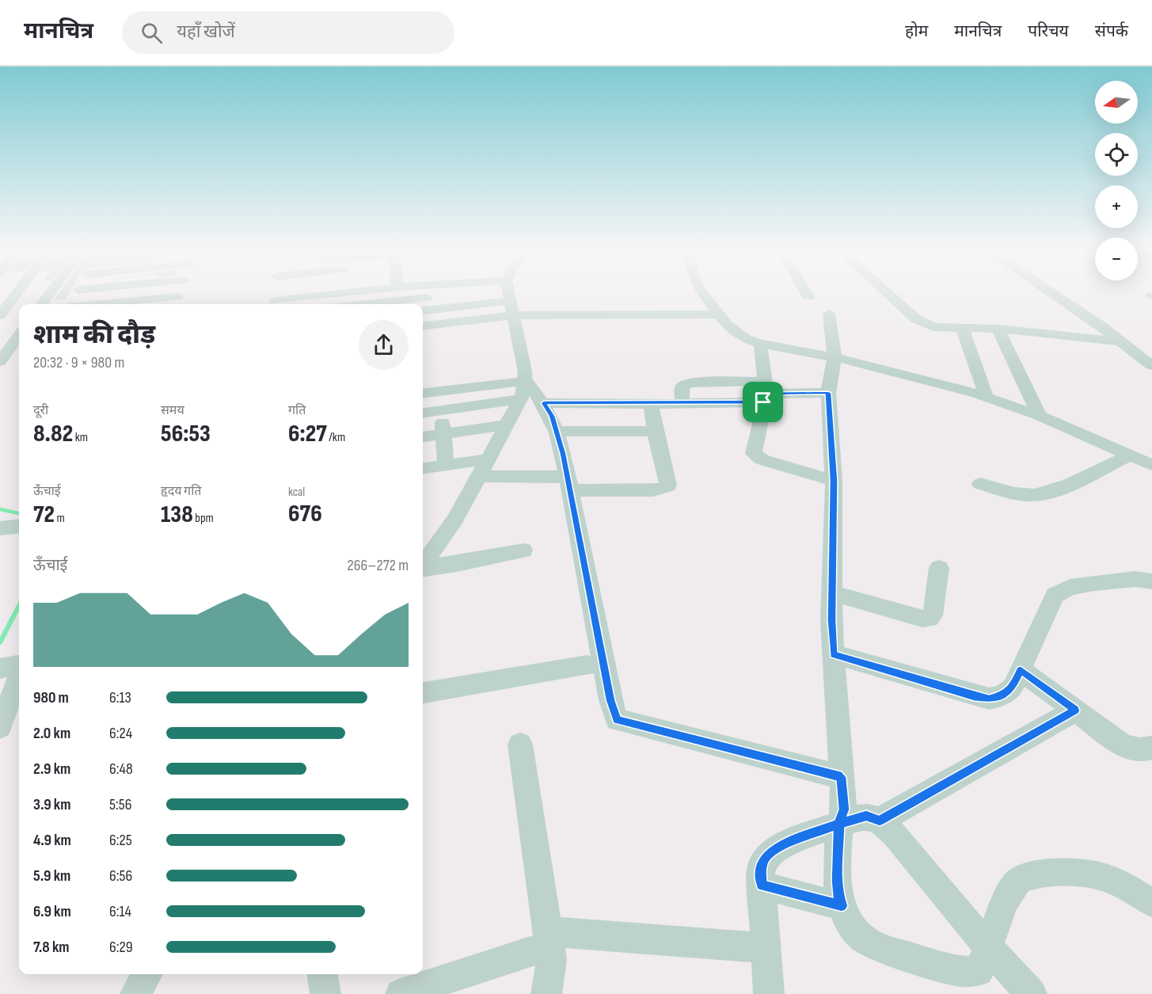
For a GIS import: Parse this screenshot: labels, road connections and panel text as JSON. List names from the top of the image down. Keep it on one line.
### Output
{"north":"left","page":{"header":"मानचित्र","search":"यहाँ खोजें","nav":["होम","मानचित्र","परिचय","संपर्क"],"map_buttons":["+","−"],"heading":["शाम की दौड़","20:32 · 9 × 980 m"],"stats":[["दूरी","8.82 km"],["समय","56:53"],["गति","6:27 /km"],["ऊँचाई","72 m"],["हृदय गति","138 bpm"],["kcal","676"]],"chart":["ऊँचाई","266–272 m"],"list":[{"name":"980 m","note":"6:13"},{"name":"2.0 km","note":"6:24"},{"name":"2.9 km","note":"6:48"},{"name":"3.9 km","note":"5:56"},{"name":"4.9 km","note":"6:25"},{"name":"5.9 km","note":"6:56"},{"name":"6.9 km","note":"6:14"},{"name":"7.8 km","note":"6:29"}]}}
